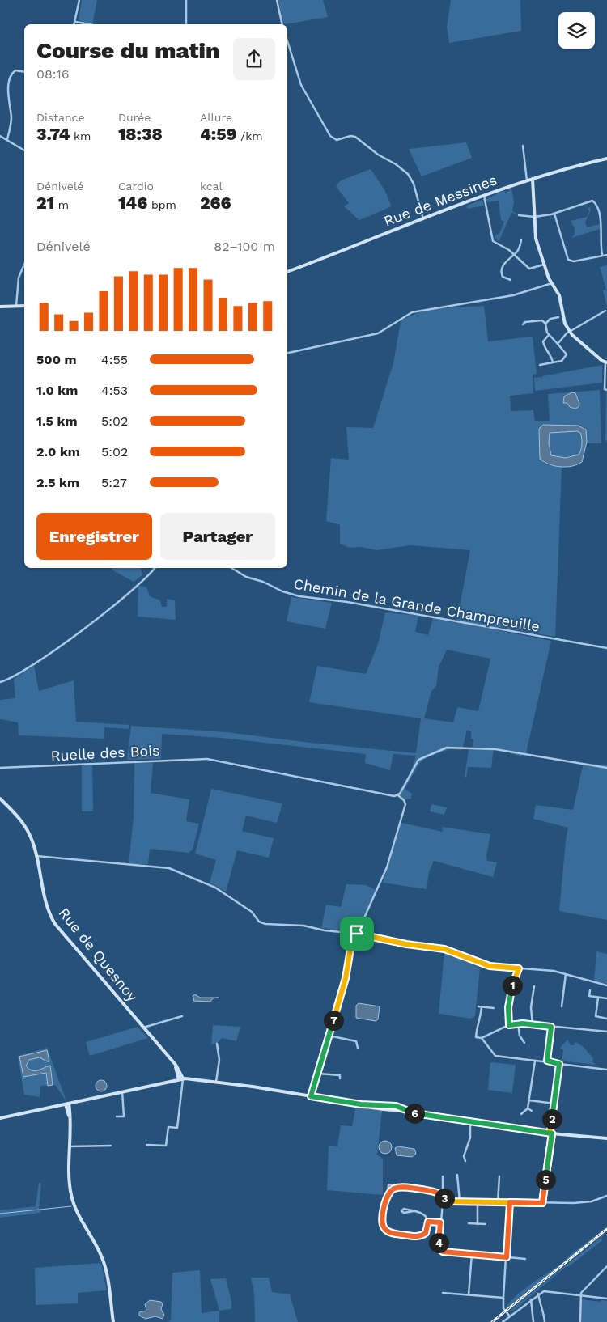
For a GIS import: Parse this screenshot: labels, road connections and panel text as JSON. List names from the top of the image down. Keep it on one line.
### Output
{"streets":{"street":["Rue de Messines","Chemin de la Grande Champreuille","Ruelle des Bois","Rue de Quesnoy"]},"page":{"heading":["Course du matin","08:16"],"stats":[["Distance","3.74 km"],["Durée","18:38"],["Allure","4:59 /km"],["Dénivelé","21 m"],["Cardio","146 bpm"],["kcal","266"]],"chart":["Dénivelé","82–100 m"],"list":[{"name":"500 m","note":"4:55"},{"name":"1.0 km","note":"4:53"},{"name":"1.5 km","note":"5:02"},{"name":"2.0 km","note":"5:02"},{"name":"2.5 km","note":"5:27"}],"buttons":["Enregistrer","Partager"],"pins":["1","7","6","2","5","3","4"]}}
